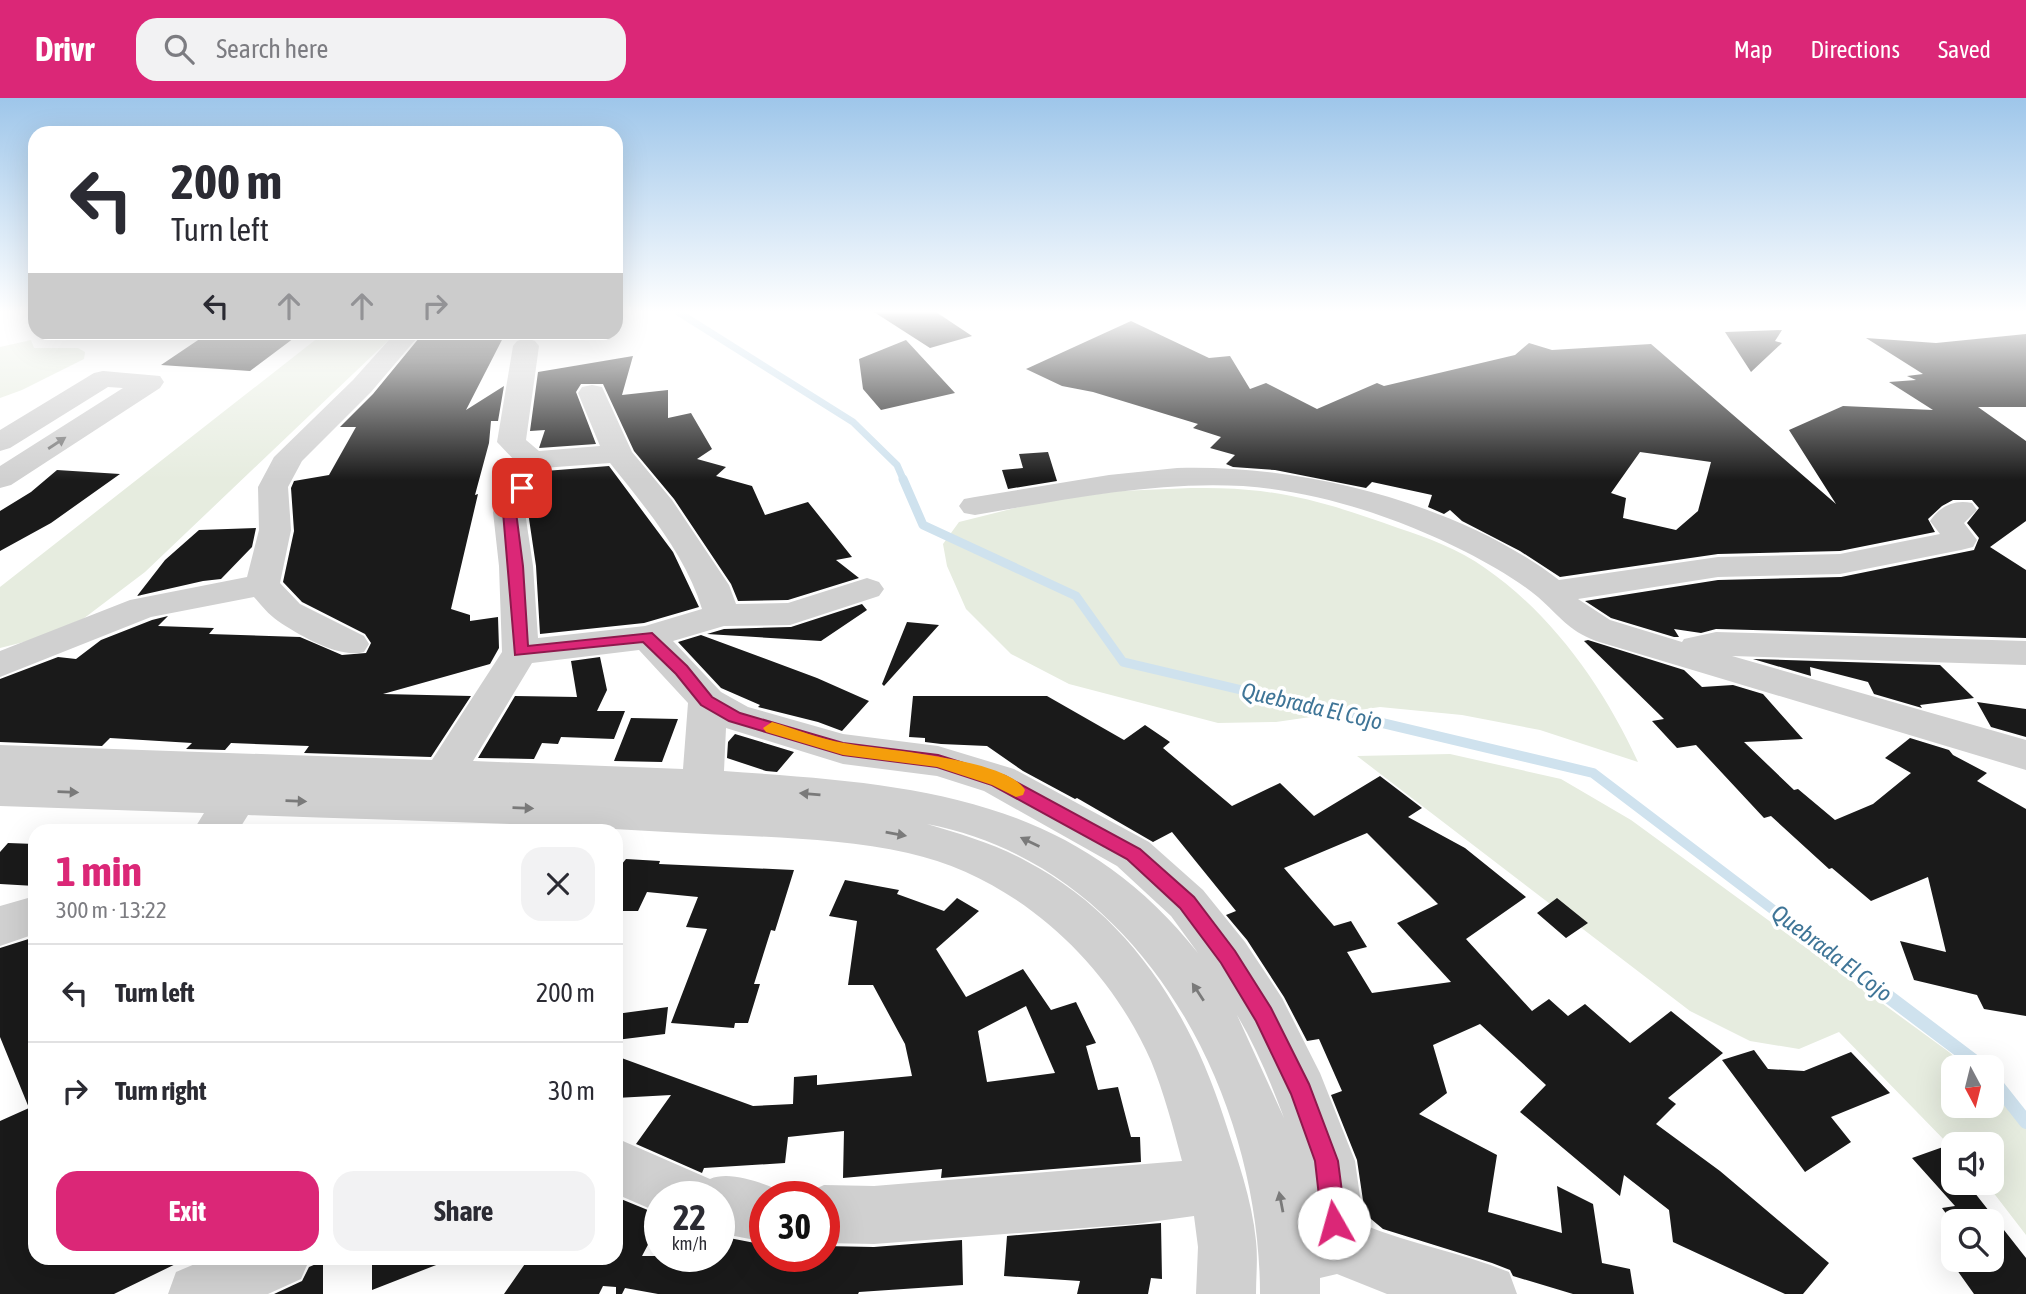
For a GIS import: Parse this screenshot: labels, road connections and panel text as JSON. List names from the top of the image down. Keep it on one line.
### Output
{"water":["Quebrada El Cojo"],"north":"bottom","page":{"header":"Drivr","search":"Search here","nav":["Map","Directions","Saved"],"turn":["200 m","Turn left"],"heading":["1 min","300 m · 13:22"],"list":[{"name":"Turn left","value":"200 m"},{"name":"Turn right","value":"30 m"}],"buttons":["Exit","Share"],"speed":"22 km/h","limit":"30"}}
